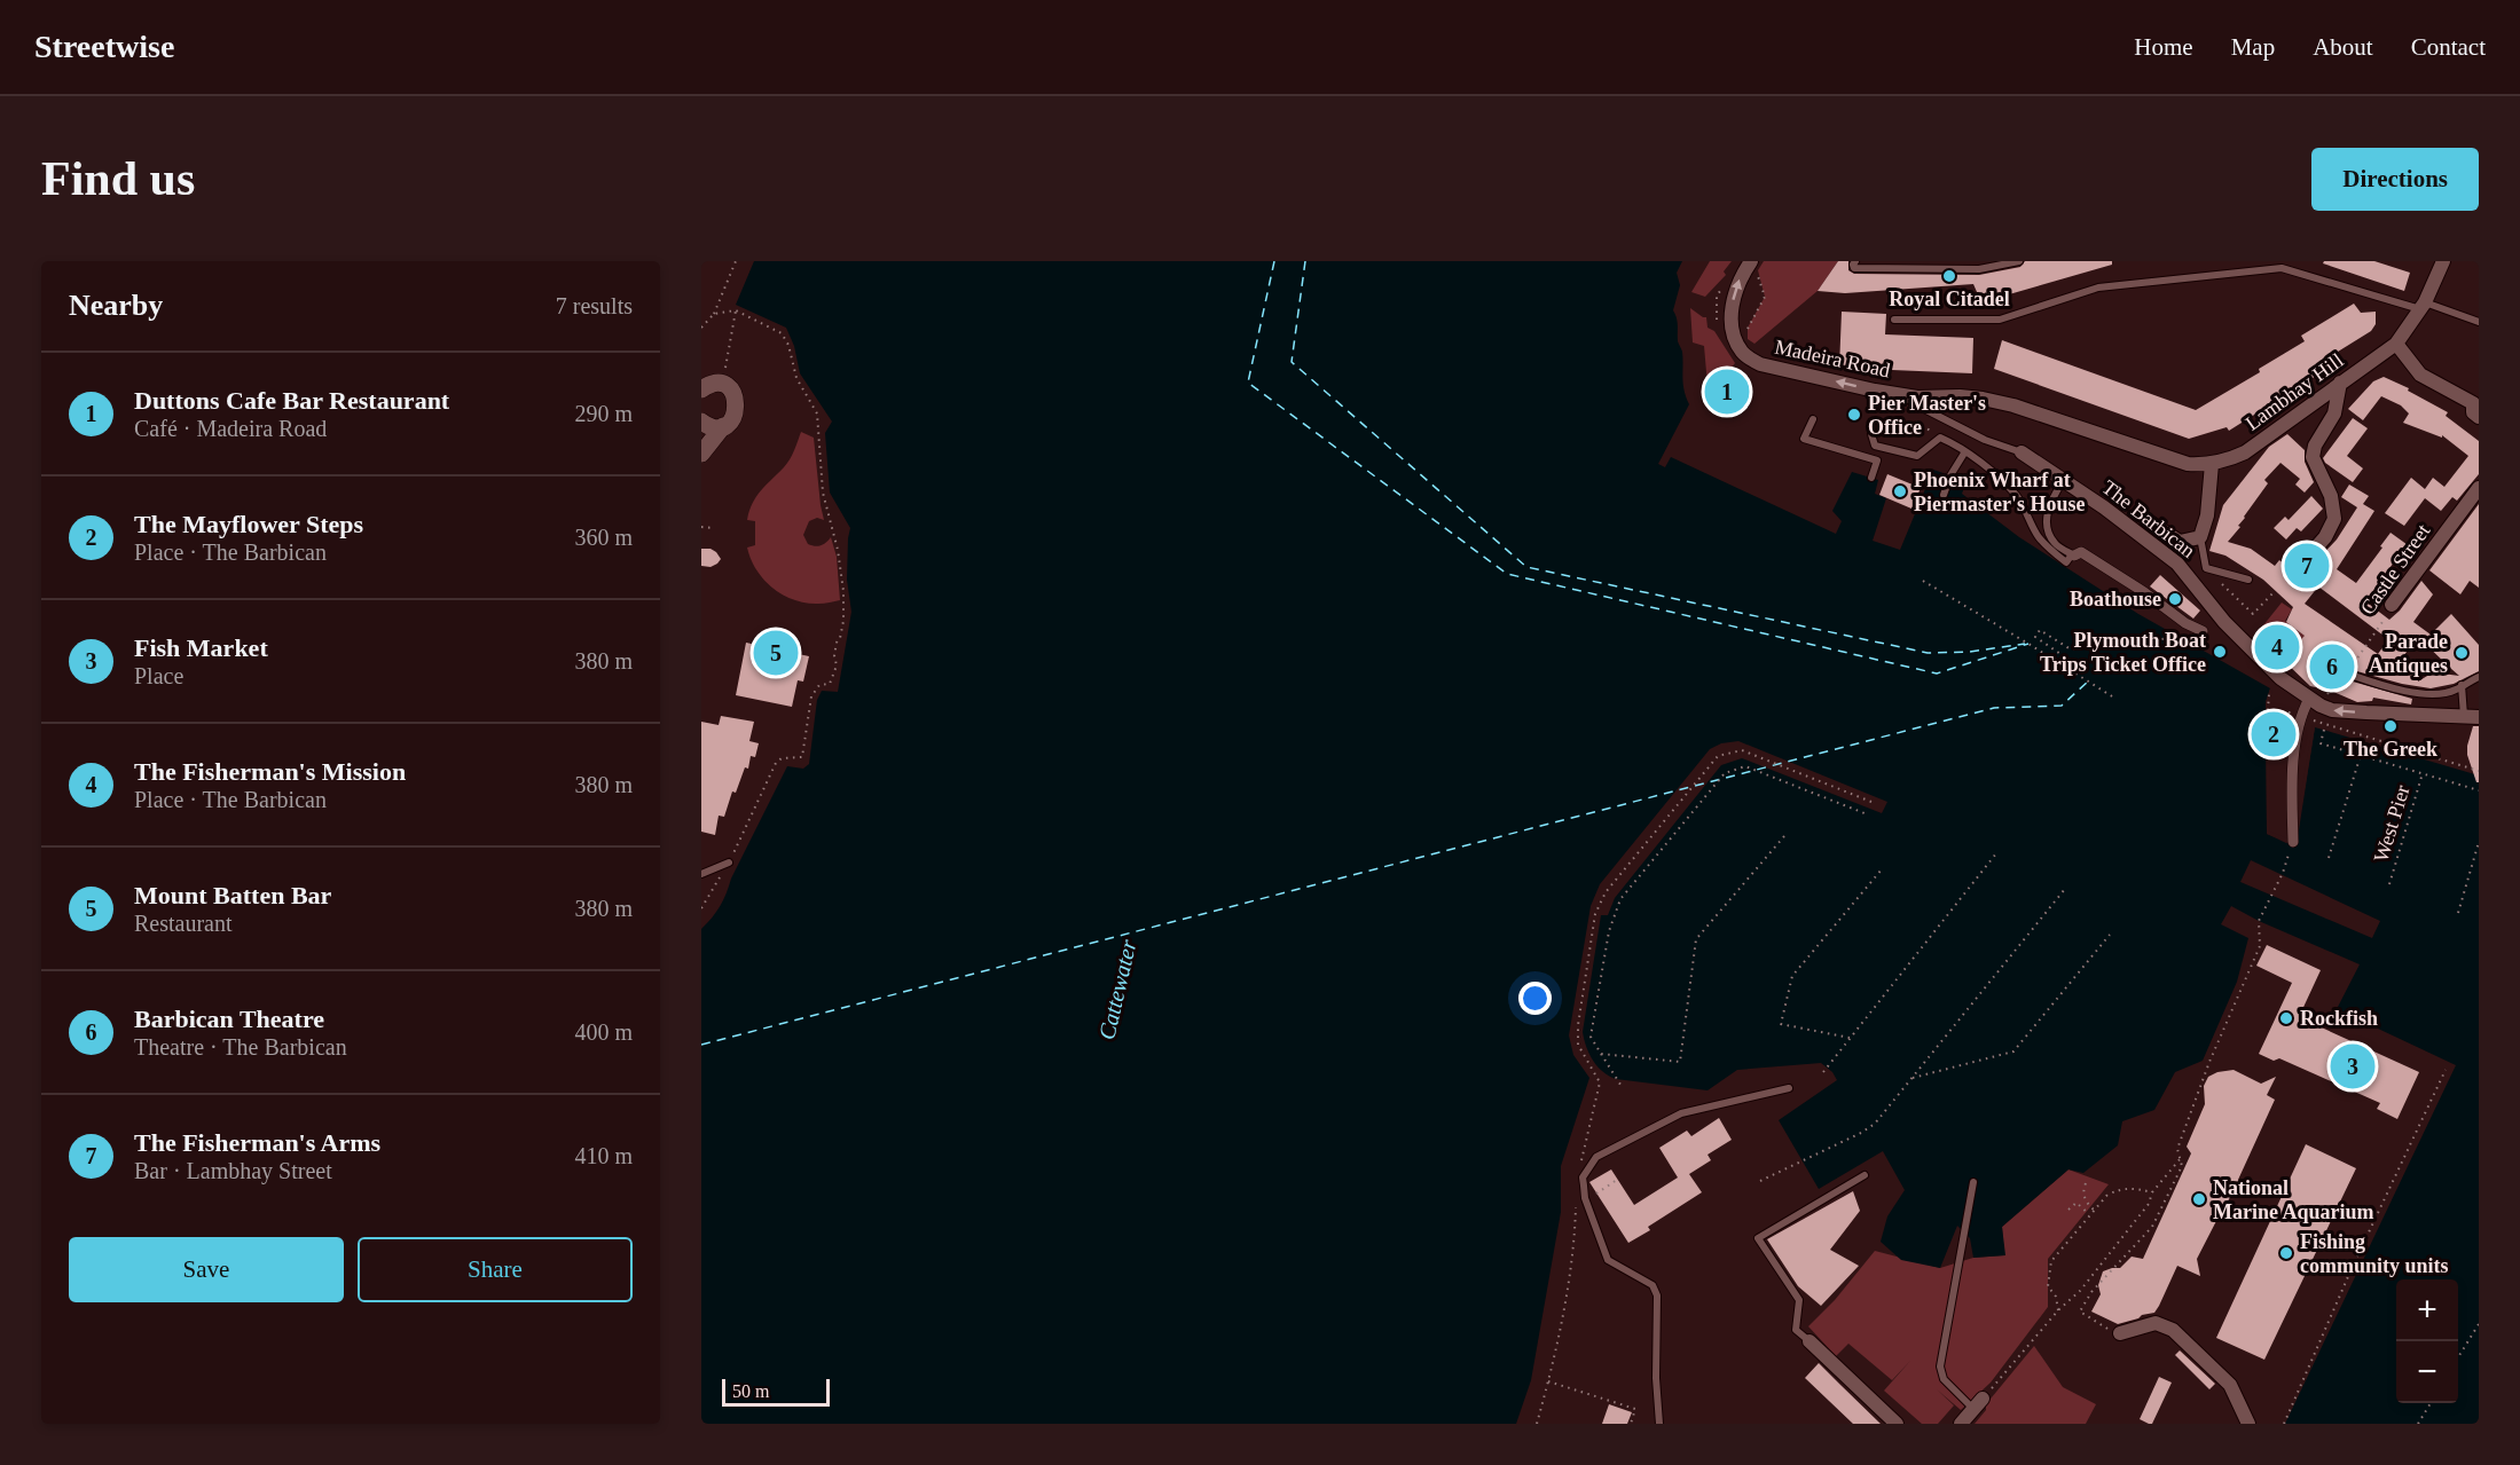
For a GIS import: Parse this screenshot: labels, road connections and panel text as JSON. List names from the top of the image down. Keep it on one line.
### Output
{"streets":{"street":["Madeira Road","Lambhay Hill","The Barbican","Castle Street"],"path":["West Pier"]},"crossings":[["Madeira Road","Lambhay Hill"],["The Barbican","Castle Street"]],"water":["Cattewater"],"places":["Royal Citadel","Pier Master's Office","Phoenix Wharf at Piermaster's House","Boathouse","Plymouth Boat Trips Ticket Office","Parade Antiques","The Greek","Rockfish","National Marine Aquarium","Fishing community units"],"scale_bar":"50 m","page":{"header":"Streetwise","nav":["Home","Map","About","Contact"],"buttons":["Directions",["Save","Share"]],"title":"Find us","heading":["Nearby","7 results"],"list":[{"mark":"1","name":"Duttons Cafe Bar Restaurant","note":"Café · Madeira Road","value":"290 m"},{"mark":"2","name":"The Mayflower Steps","note":"Place · The Barbican","value":"360 m"},{"mark":"3","name":"Fish Market","note":"Place","value":"380 m"},{"mark":"4","name":"The Fisherman's Mission","note":"Place · The Barbican","value":"380 m"},{"mark":"5","name":"Mount Batten Bar","note":"Restaurant","value":"380 m"},{"mark":"6","name":"Barbican Theatre","note":"Theatre · The Barbican","value":"400 m"},{"mark":"7","name":"The Fisherman's Arms","note":"Bar · Lambhay Street","value":"410 m"}],"pins":["1","7","4","5","6","2","3"],"map_buttons":["+","−"],"scale":"50 m"}}
